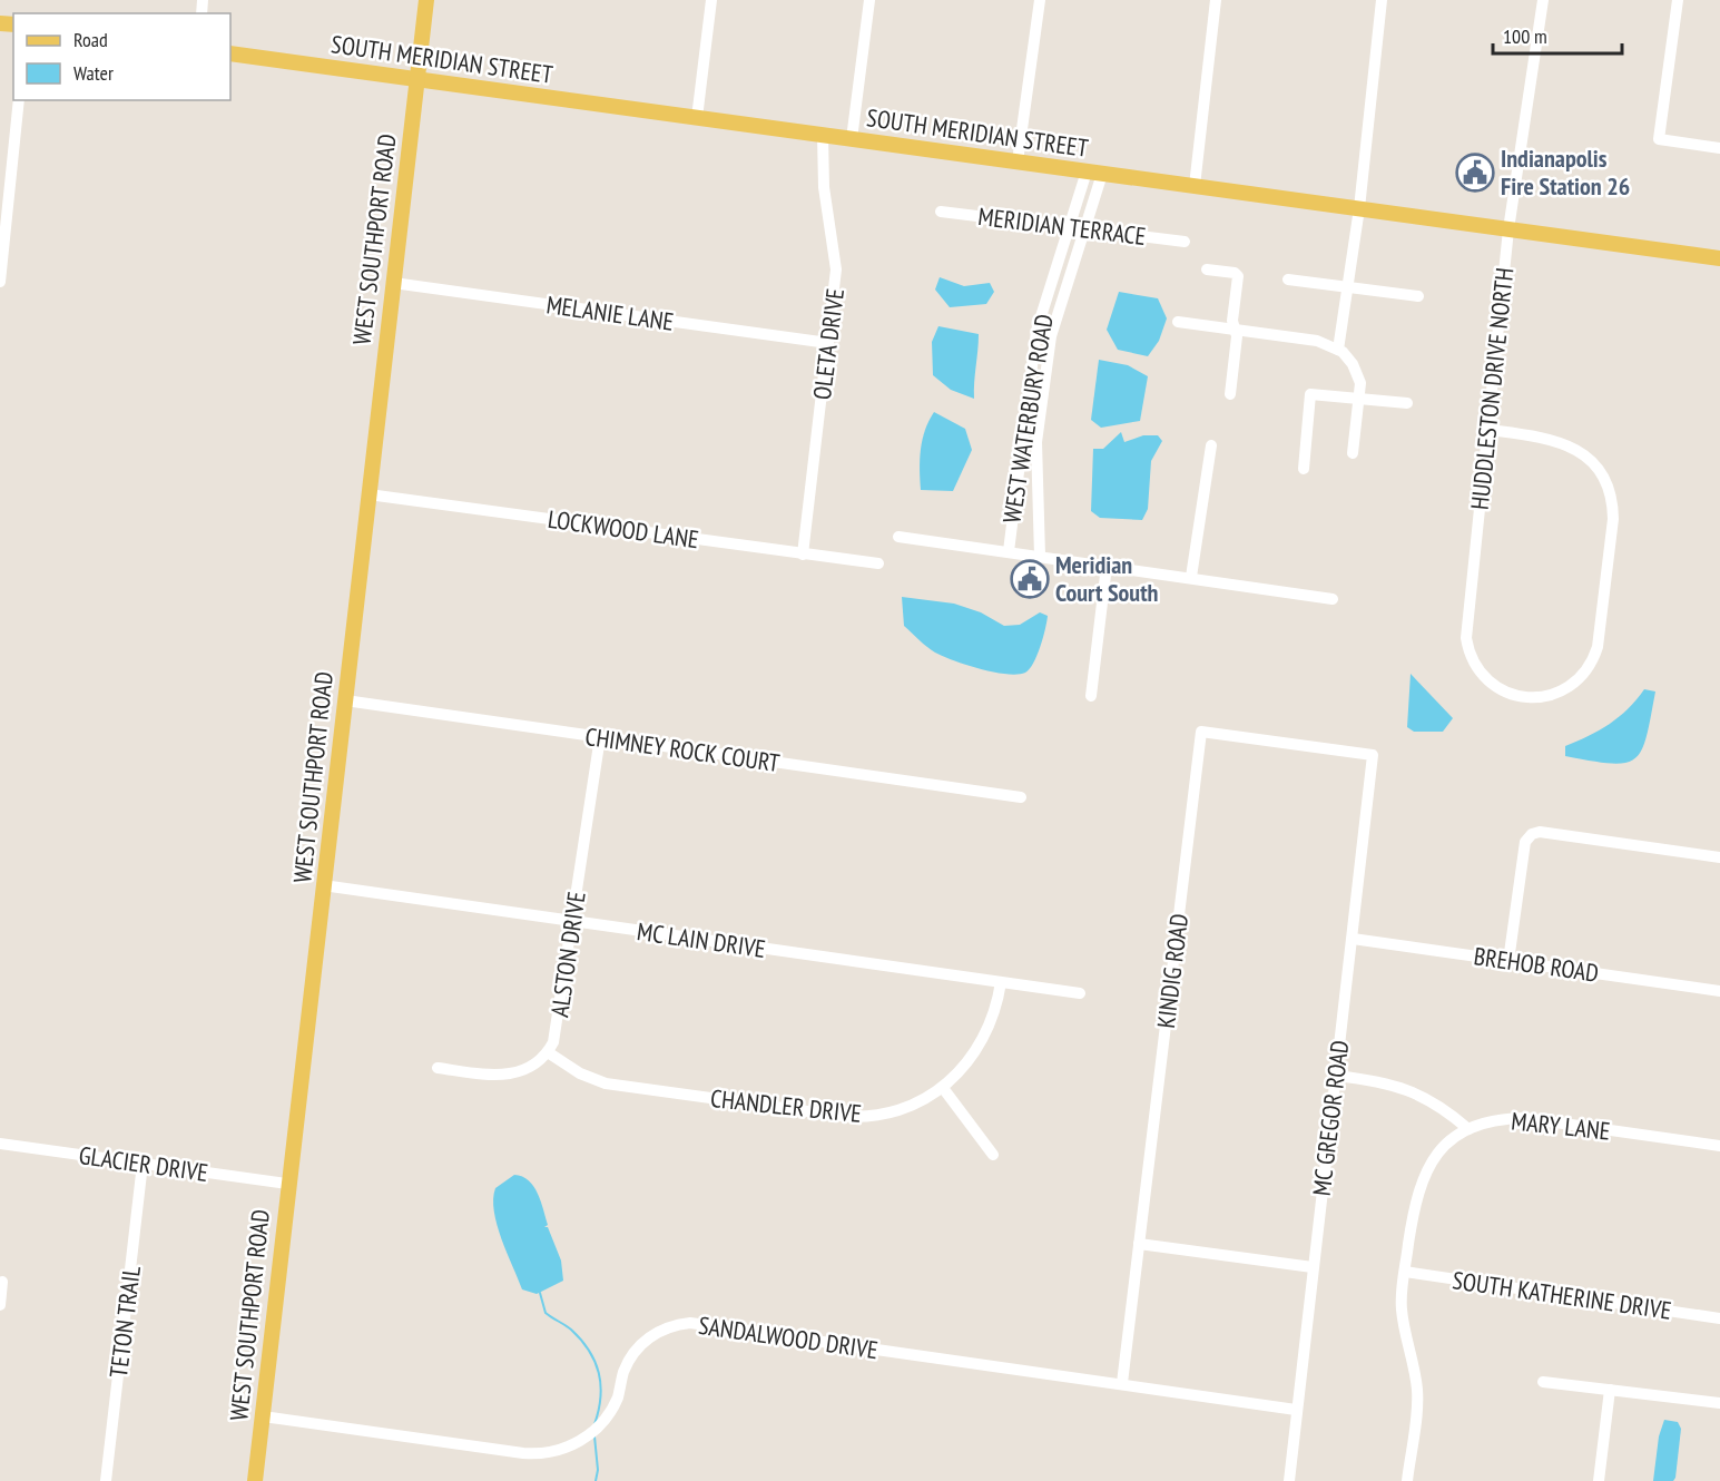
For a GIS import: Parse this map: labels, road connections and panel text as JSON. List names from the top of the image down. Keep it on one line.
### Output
{"streets":{"main road":["SOUTH MERIDIAN STREET","WEST SOUTHPORT ROAD"],"street":["MERIDIAN TERRACE","MELANIE LANE","OLETA DRIVE","HUDDLESTON DRIVE NORTH","WEST WATERBURY ROAD","LOCKWOOD LANE","CHIMNEY ROCK COURT","MC LAIN DRIVE","ALSTON DRIVE","BREHOB ROAD","KINDIG ROAD","CHANDLER DRIVE","MC GREGOR ROAD","MARY LANE","GLACIER DRIVE","SOUTH KATHERINE DRIVE","TETON TRAIL","SANDALWOOD DRIVE"]},"crossings":[["SOUTH MERIDIAN STREET","WEST SOUTHPORT ROAD"],["SOUTH MERIDIAN STREET","OLETA DRIVE"],["SOUTH MERIDIAN STREET","HUDDLESTON DRIVE NORTH"],["SOUTH MERIDIAN STREET","WEST WATERBURY ROAD"],["MERIDIAN TERRACE","WEST WATERBURY ROAD"],["WEST SOUTHPORT ROAD","MELANIE LANE"],["WEST SOUTHPORT ROAD","LOCKWOOD LANE"],["WEST SOUTHPORT ROAD","CHIMNEY ROCK COURT"],["WEST SOUTHPORT ROAD","MC LAIN DRIVE"],["WEST SOUTHPORT ROAD","GLACIER DRIVE"],["WEST SOUTHPORT ROAD","SANDALWOOD DRIVE"],["MELANIE LANE","OLETA DRIVE"],["OLETA DRIVE","LOCKWOOD LANE"],["CHIMNEY ROCK COURT","ALSTON DRIVE"],["MC LAIN DRIVE","ALSTON DRIVE"],["MC LAIN DRIVE","CHANDLER DRIVE"],["ALSTON DRIVE","CHANDLER DRIVE"],["BREHOB ROAD","MC GREGOR ROAD"],["KINDIG ROAD","MC GREGOR ROAD"],["KINDIG ROAD","SANDALWOOD DRIVE"],["MC GREGOR ROAD","SANDALWOOD DRIVE"],["MARY LANE","SOUTH KATHERINE DRIVE"],["GLACIER DRIVE","TETON TRAIL"]],"places":{"public building":["Indianapolis Fire Station 26","Meridian Court South"]},"legend":["Road","Water"],"scale_bar":"100 m"}
